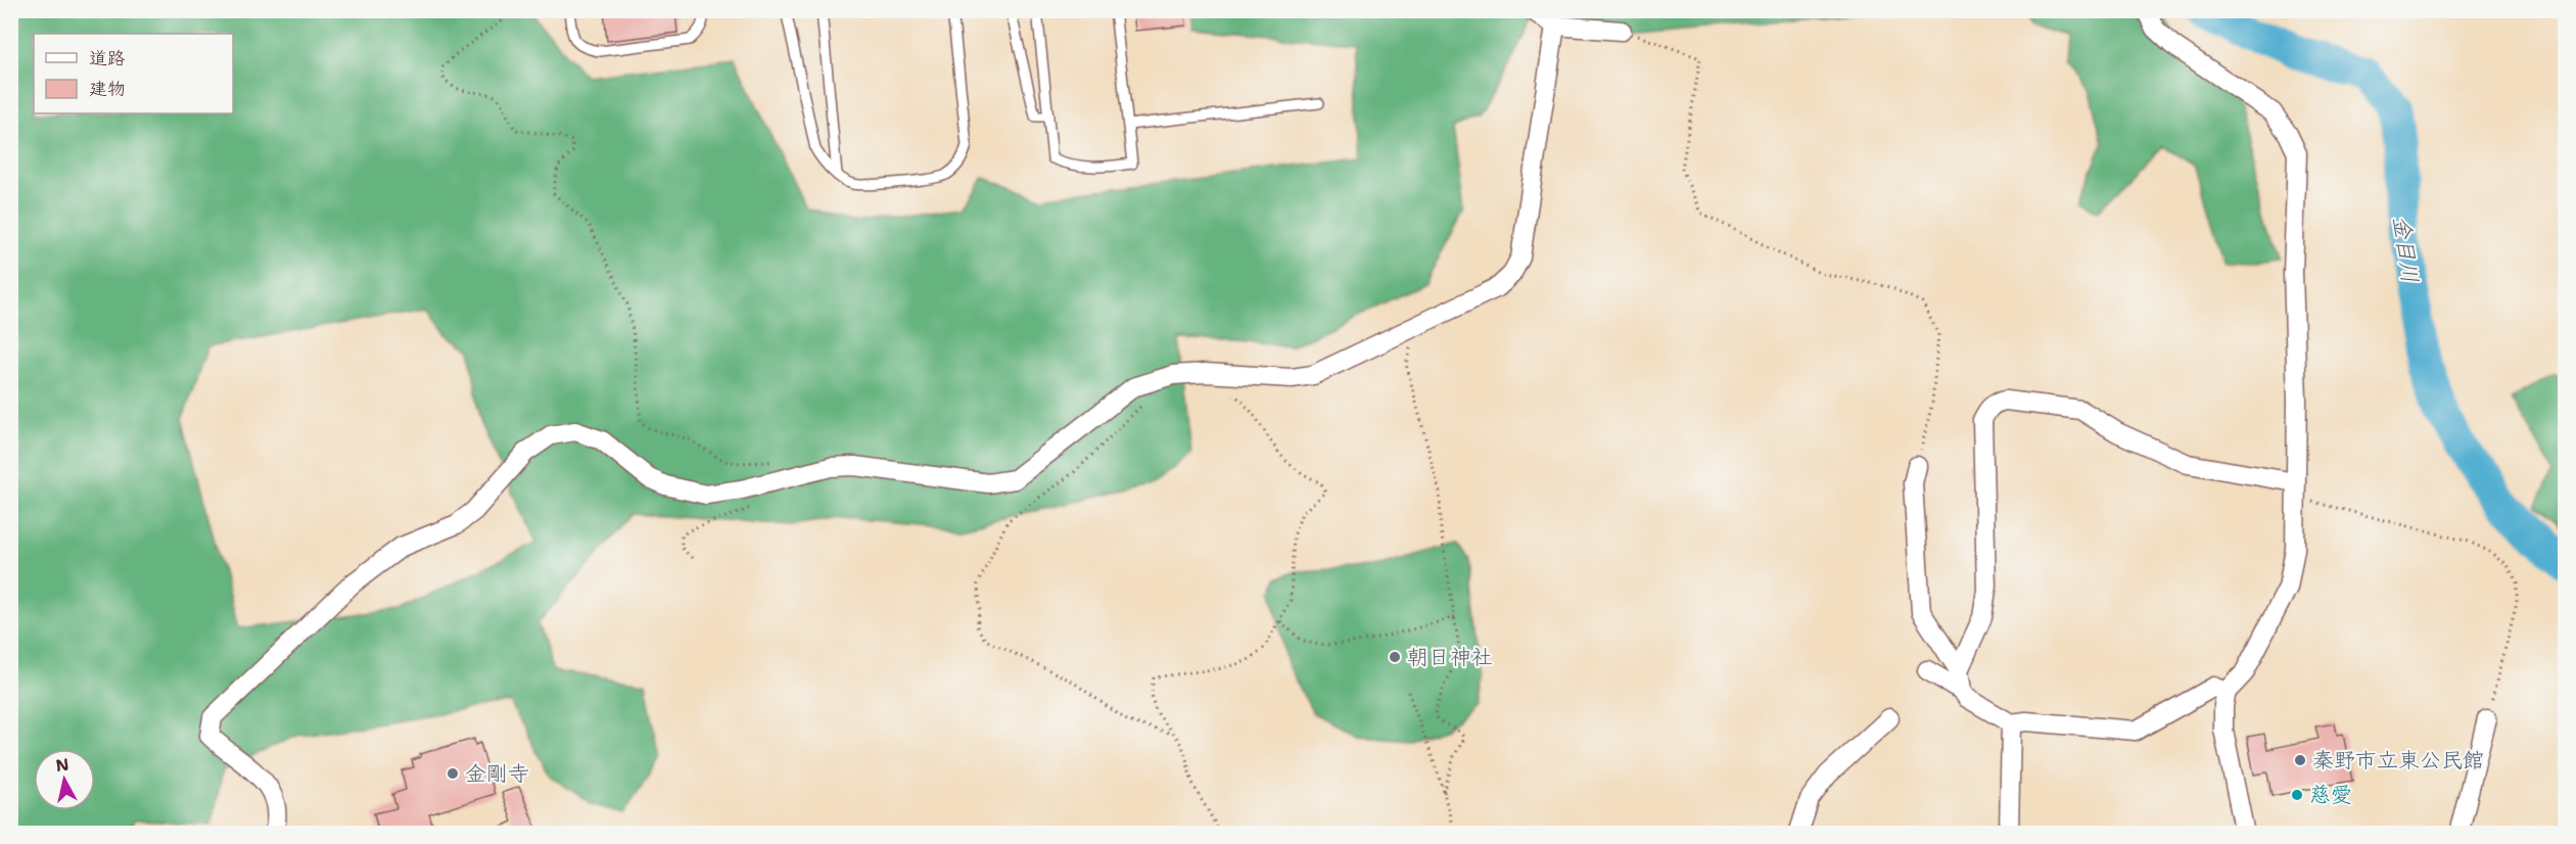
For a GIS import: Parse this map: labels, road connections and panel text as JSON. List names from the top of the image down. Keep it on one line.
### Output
{"water":["金目川"],"places":["朝日神社","秦野市立東公民館","金剛寺","慈愛"],"legend":["道路","建物"],"north":"top"}
